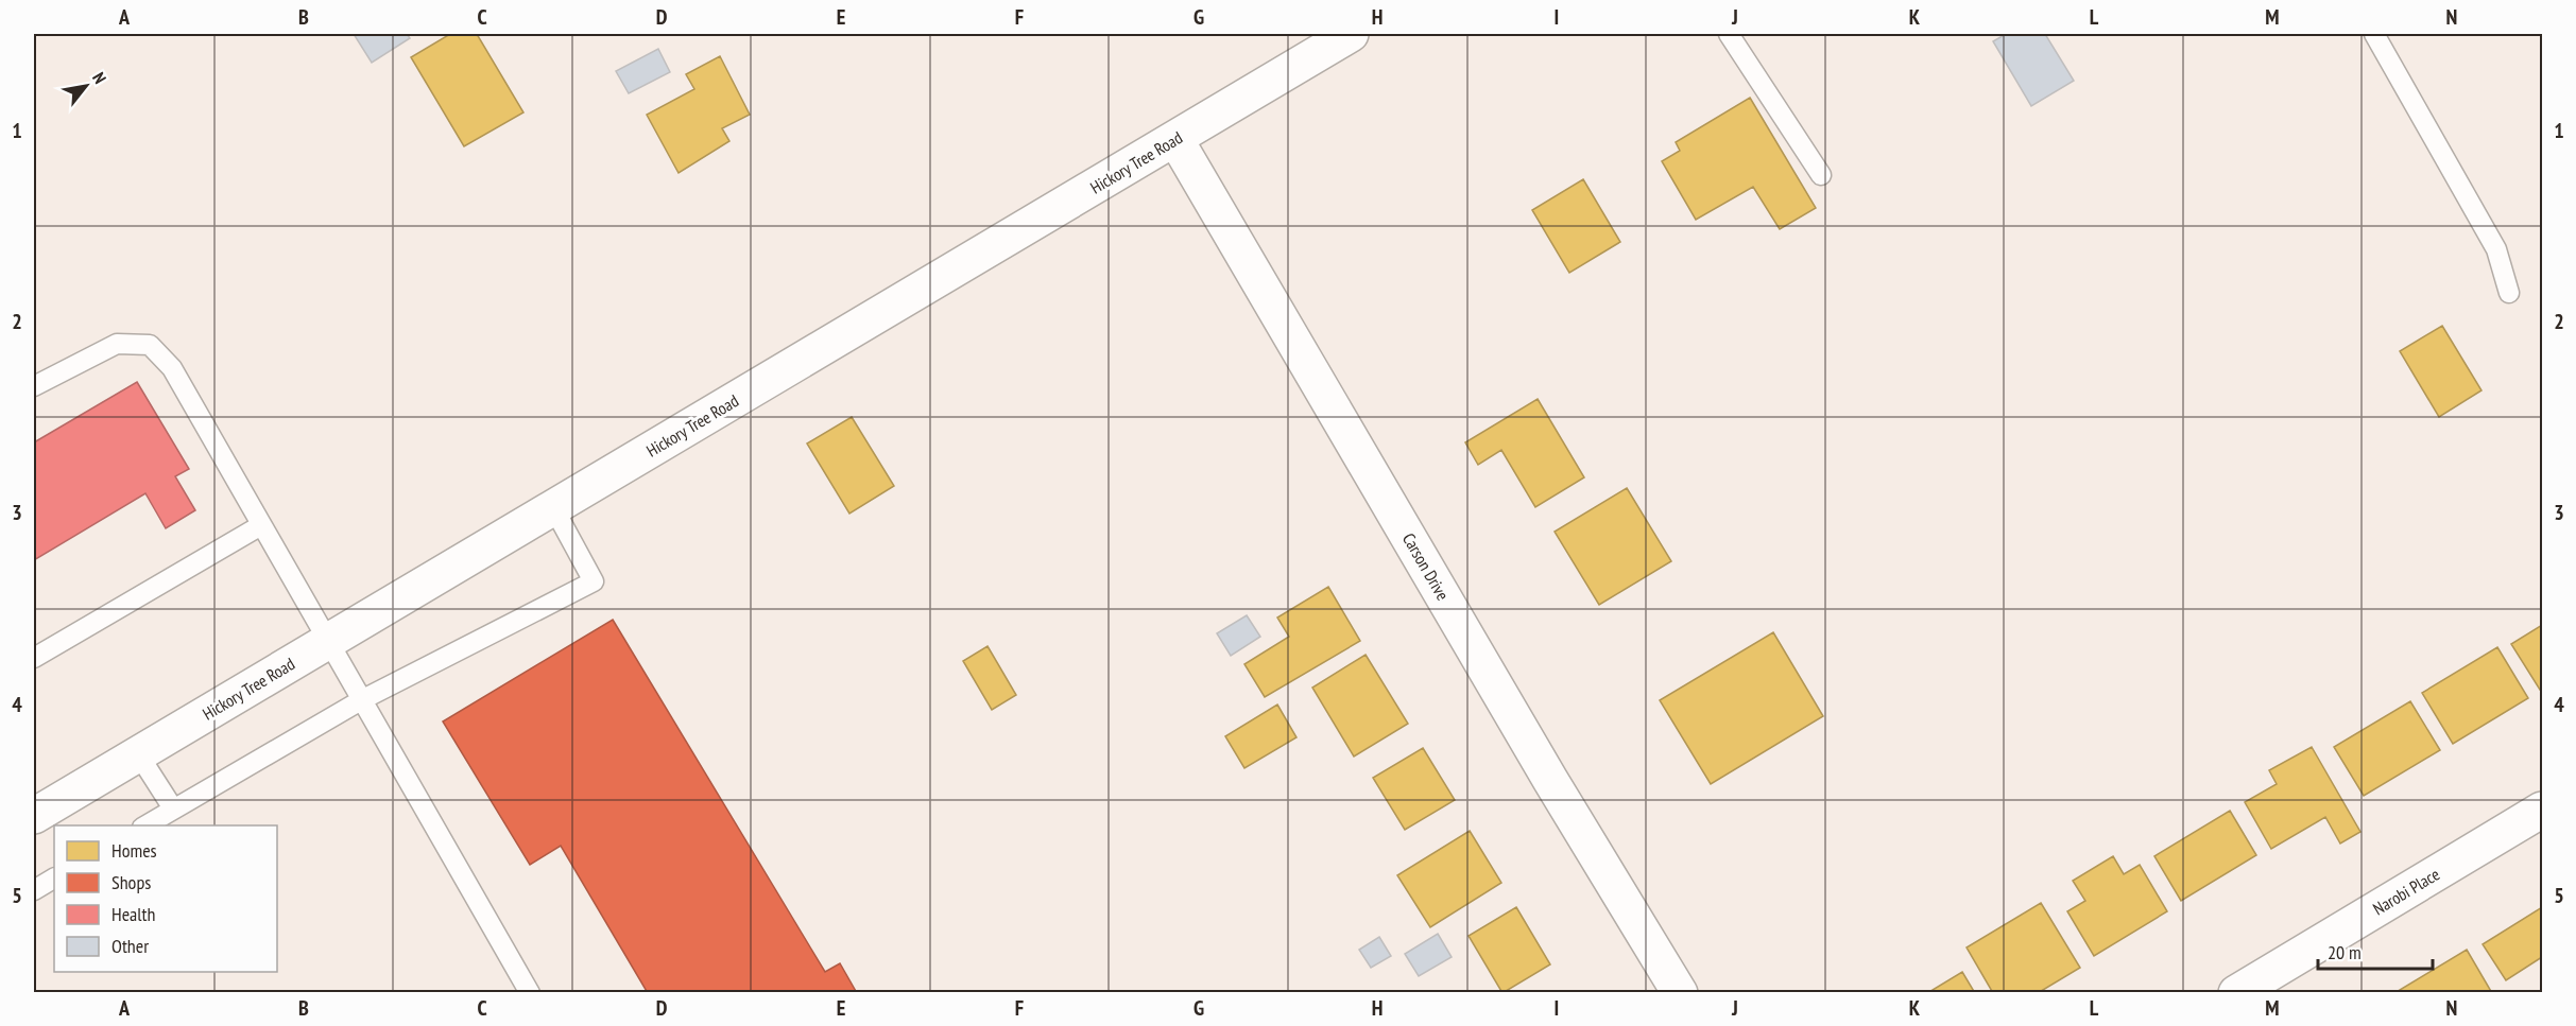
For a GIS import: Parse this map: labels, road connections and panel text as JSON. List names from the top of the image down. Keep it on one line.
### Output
{"streets":{"street":["Hickory Tree Road","Carson Drive","Narobi Place"]},"crossings":[["Hickory Tree Road","Carson Drive"]],"legend":["Homes","Shops","Health","Other"],"scale_bar":"20 m","north":"top right","grid":{"columns":["A","B","C","D","E","F","G","H","I","J","K","L","M","N"],"rows":["1","2","3","4","5"]}}
